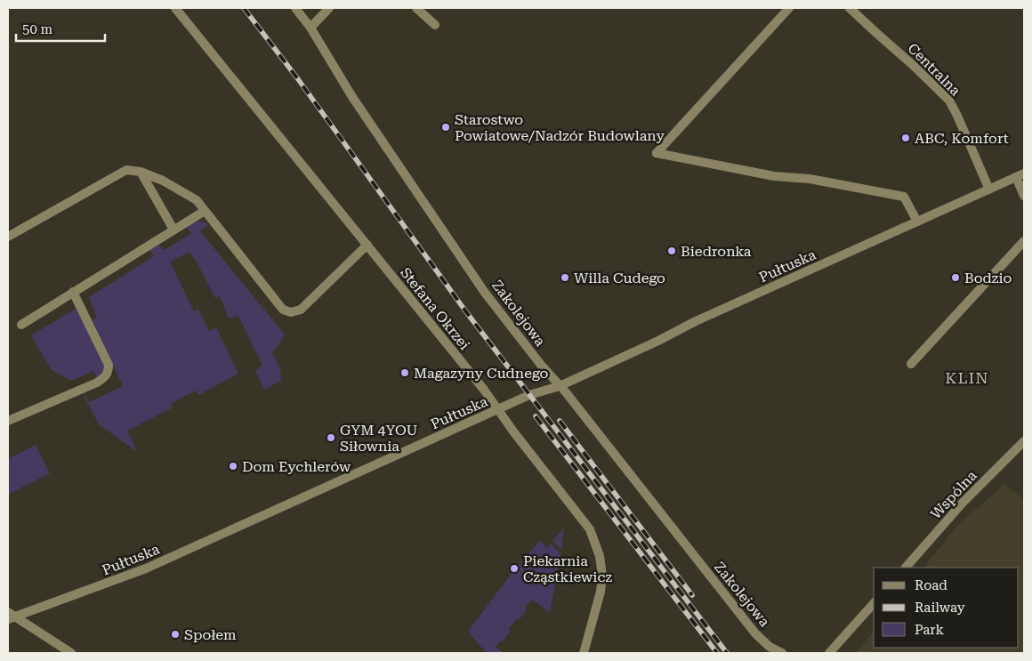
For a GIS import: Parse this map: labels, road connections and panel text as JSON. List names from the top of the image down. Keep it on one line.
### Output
{"streets":{"street":["Centralna","Pułtuska","Stefana Okrzei","Zakolejowa","Wspólna"]},"crossings":[["Centralna","Pułtuska"],["Pułtuska","Stefana Okrzei"],["Pułtuska","Zakolejowa"]],"districts":["KLIN"],"places":["Starostwo Powiatowe/Nadzór Budowlany","ABC, Komfort","Biedronka","Willa Cudego","Bodzio","Magazyny Cudnego","GYM 4YOU Siłownia","Dom Eychlerów","Piekarnia Cząstkiewicz","Społem"],"legend":["Road","Railway","Park"],"scale_bar":"50 m"}
